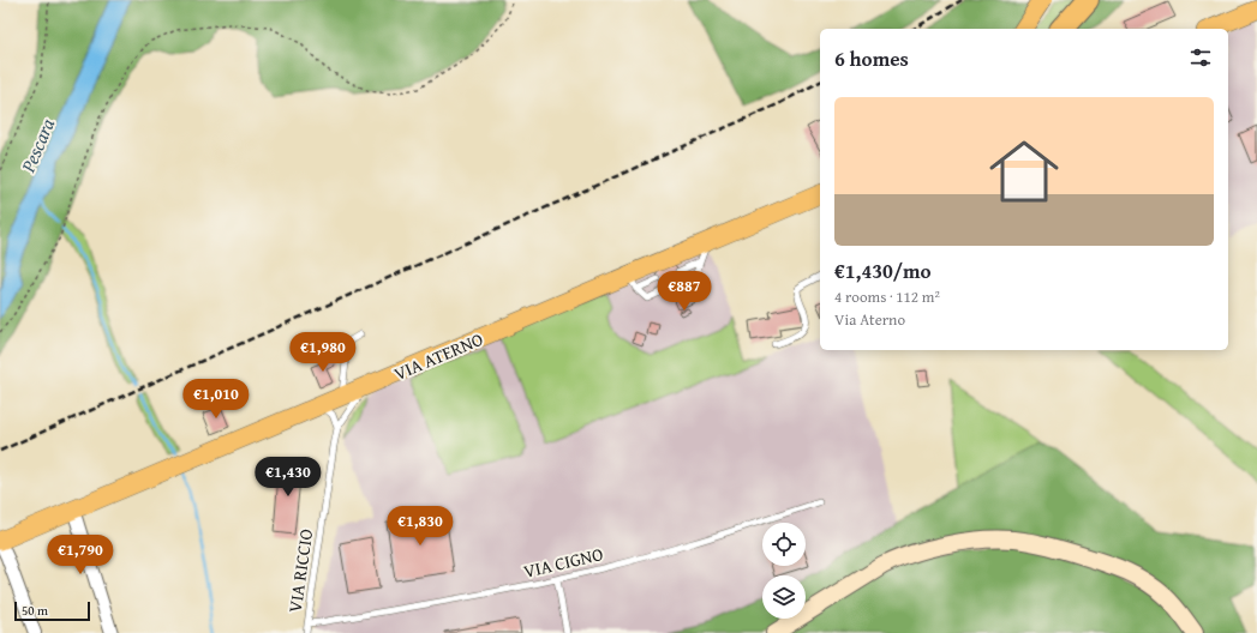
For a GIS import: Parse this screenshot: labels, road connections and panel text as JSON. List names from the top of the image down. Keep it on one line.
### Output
{"streets":{"main road":["VIA ATERNO"],"lane":["VIA CIGNO","VIA RICCIO"]},"crossings":[["VIA ATERNO","VIA RICCIO"],["VIA CIGNO","VIA RICCIO"]],"water":["Pescara"],"scale_bar":"50 m","page":{"heading":"6 homes","list":[{"name":"€1,430/mo","note":"4 rooms · 112 m² · Via Aterno"}],"price":["€887","€1,980","€1,010","€1,430","€1,830","€1,790"],"scale":"50 m"}}
